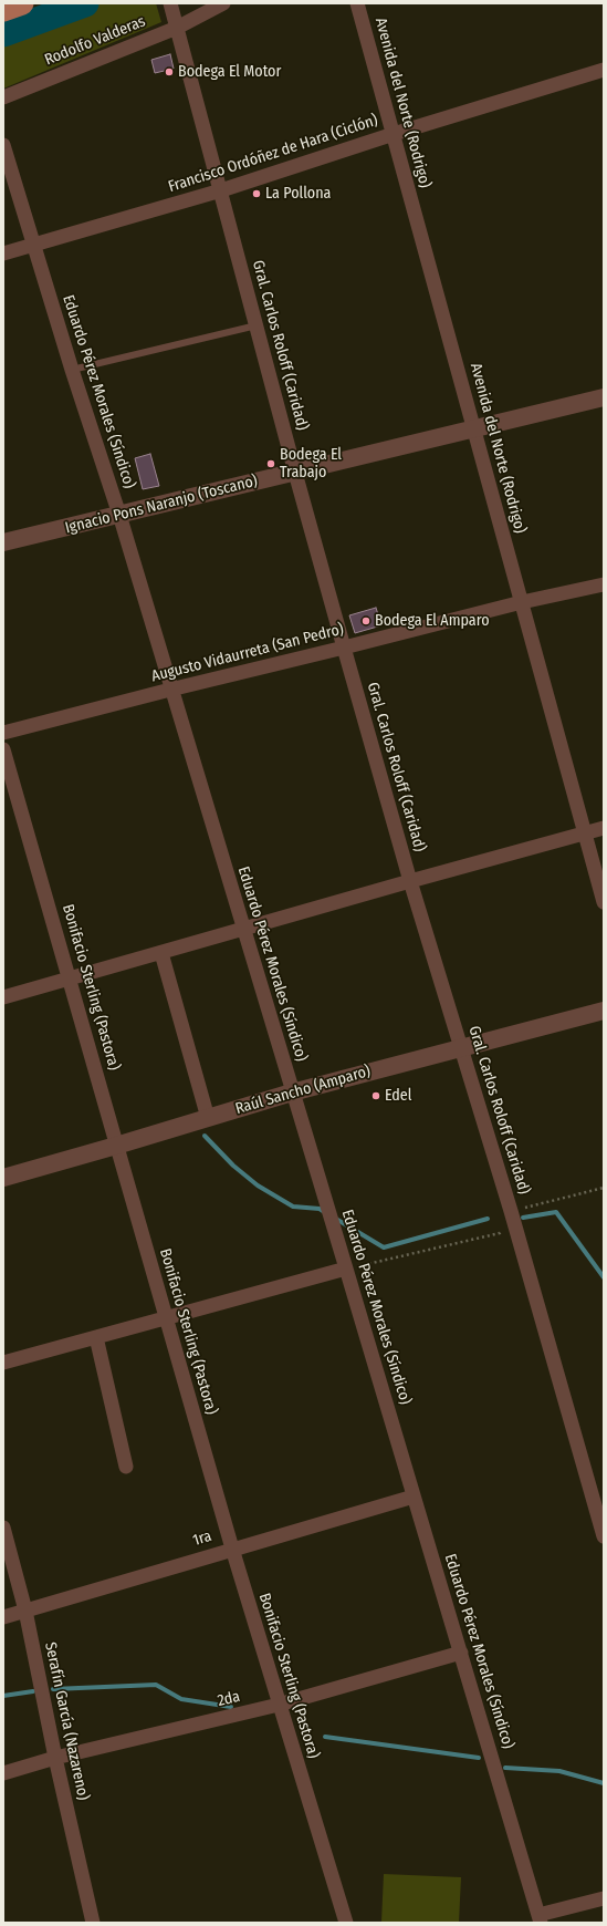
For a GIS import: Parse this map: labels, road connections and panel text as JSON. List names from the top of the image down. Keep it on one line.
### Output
{"streets":{"street":["Rodolfo Valderas","Avenida del Norte (Rodrigo)","Francisco Ordóñez de Hara (Ciclón)","Gral. Carlos Roloff (Caridad)","Eduardo Pérez Morales (Síndico)","Ignacio Pons Naranjo (Toscano)","Augusto Vidaurreta (San Pedro)","Bonifacio Sterling (Pastora)","Raúl Sancho (Amparo)","1ra","2da","Serafín García (Nazareno)"]},"crossings":[["Rodolfo Valderas","Gral. Carlos Roloff (Caridad)"],["Avenida del Norte (Rodrigo)","Francisco Ordóñez de Hara (Ciclón)"],["Avenida del Norte (Rodrigo)","Ignacio Pons Naranjo (Toscano)"],["Avenida del Norte (Rodrigo)","Augusto Vidaurreta (San Pedro)"],["Francisco Ordóñez de Hara (Ciclón)","Gral. Carlos Roloff (Caridad)"],["Francisco Ordóñez de Hara (Ciclón)","Eduardo Pérez Morales (Síndico)"],["Gral. Carlos Roloff (Caridad)","Ignacio Pons Naranjo (Toscano)"],["Gral. Carlos Roloff (Caridad)","Augusto Vidaurreta (San Pedro)"],["Gral. Carlos Roloff (Caridad)","Raúl Sancho (Amparo)"],["Eduardo Pérez Morales (Síndico)","Ignacio Pons Naranjo (Toscano)"],["Eduardo Pérez Morales (Síndico)","Augusto Vidaurreta (San Pedro)"],["Eduardo Pérez Morales (Síndico)","Raúl Sancho (Amparo)"],["Eduardo Pérez Morales (Síndico)","1ra"],["Eduardo Pérez Morales (Síndico)","2da"],["Bonifacio Sterling (Pastora)","Raúl Sancho (Amparo)"],["Bonifacio Sterling (Pastora)","1ra"],["Bonifacio Sterling (Pastora)","2da"],["1ra","Serafín García (Nazareno)"],["2da","Serafín García (Nazareno)"]],"places":["Bodega El Motor","La Pollona","Bodega El Trabajo","Bodega El Amparo","Edel"]}
